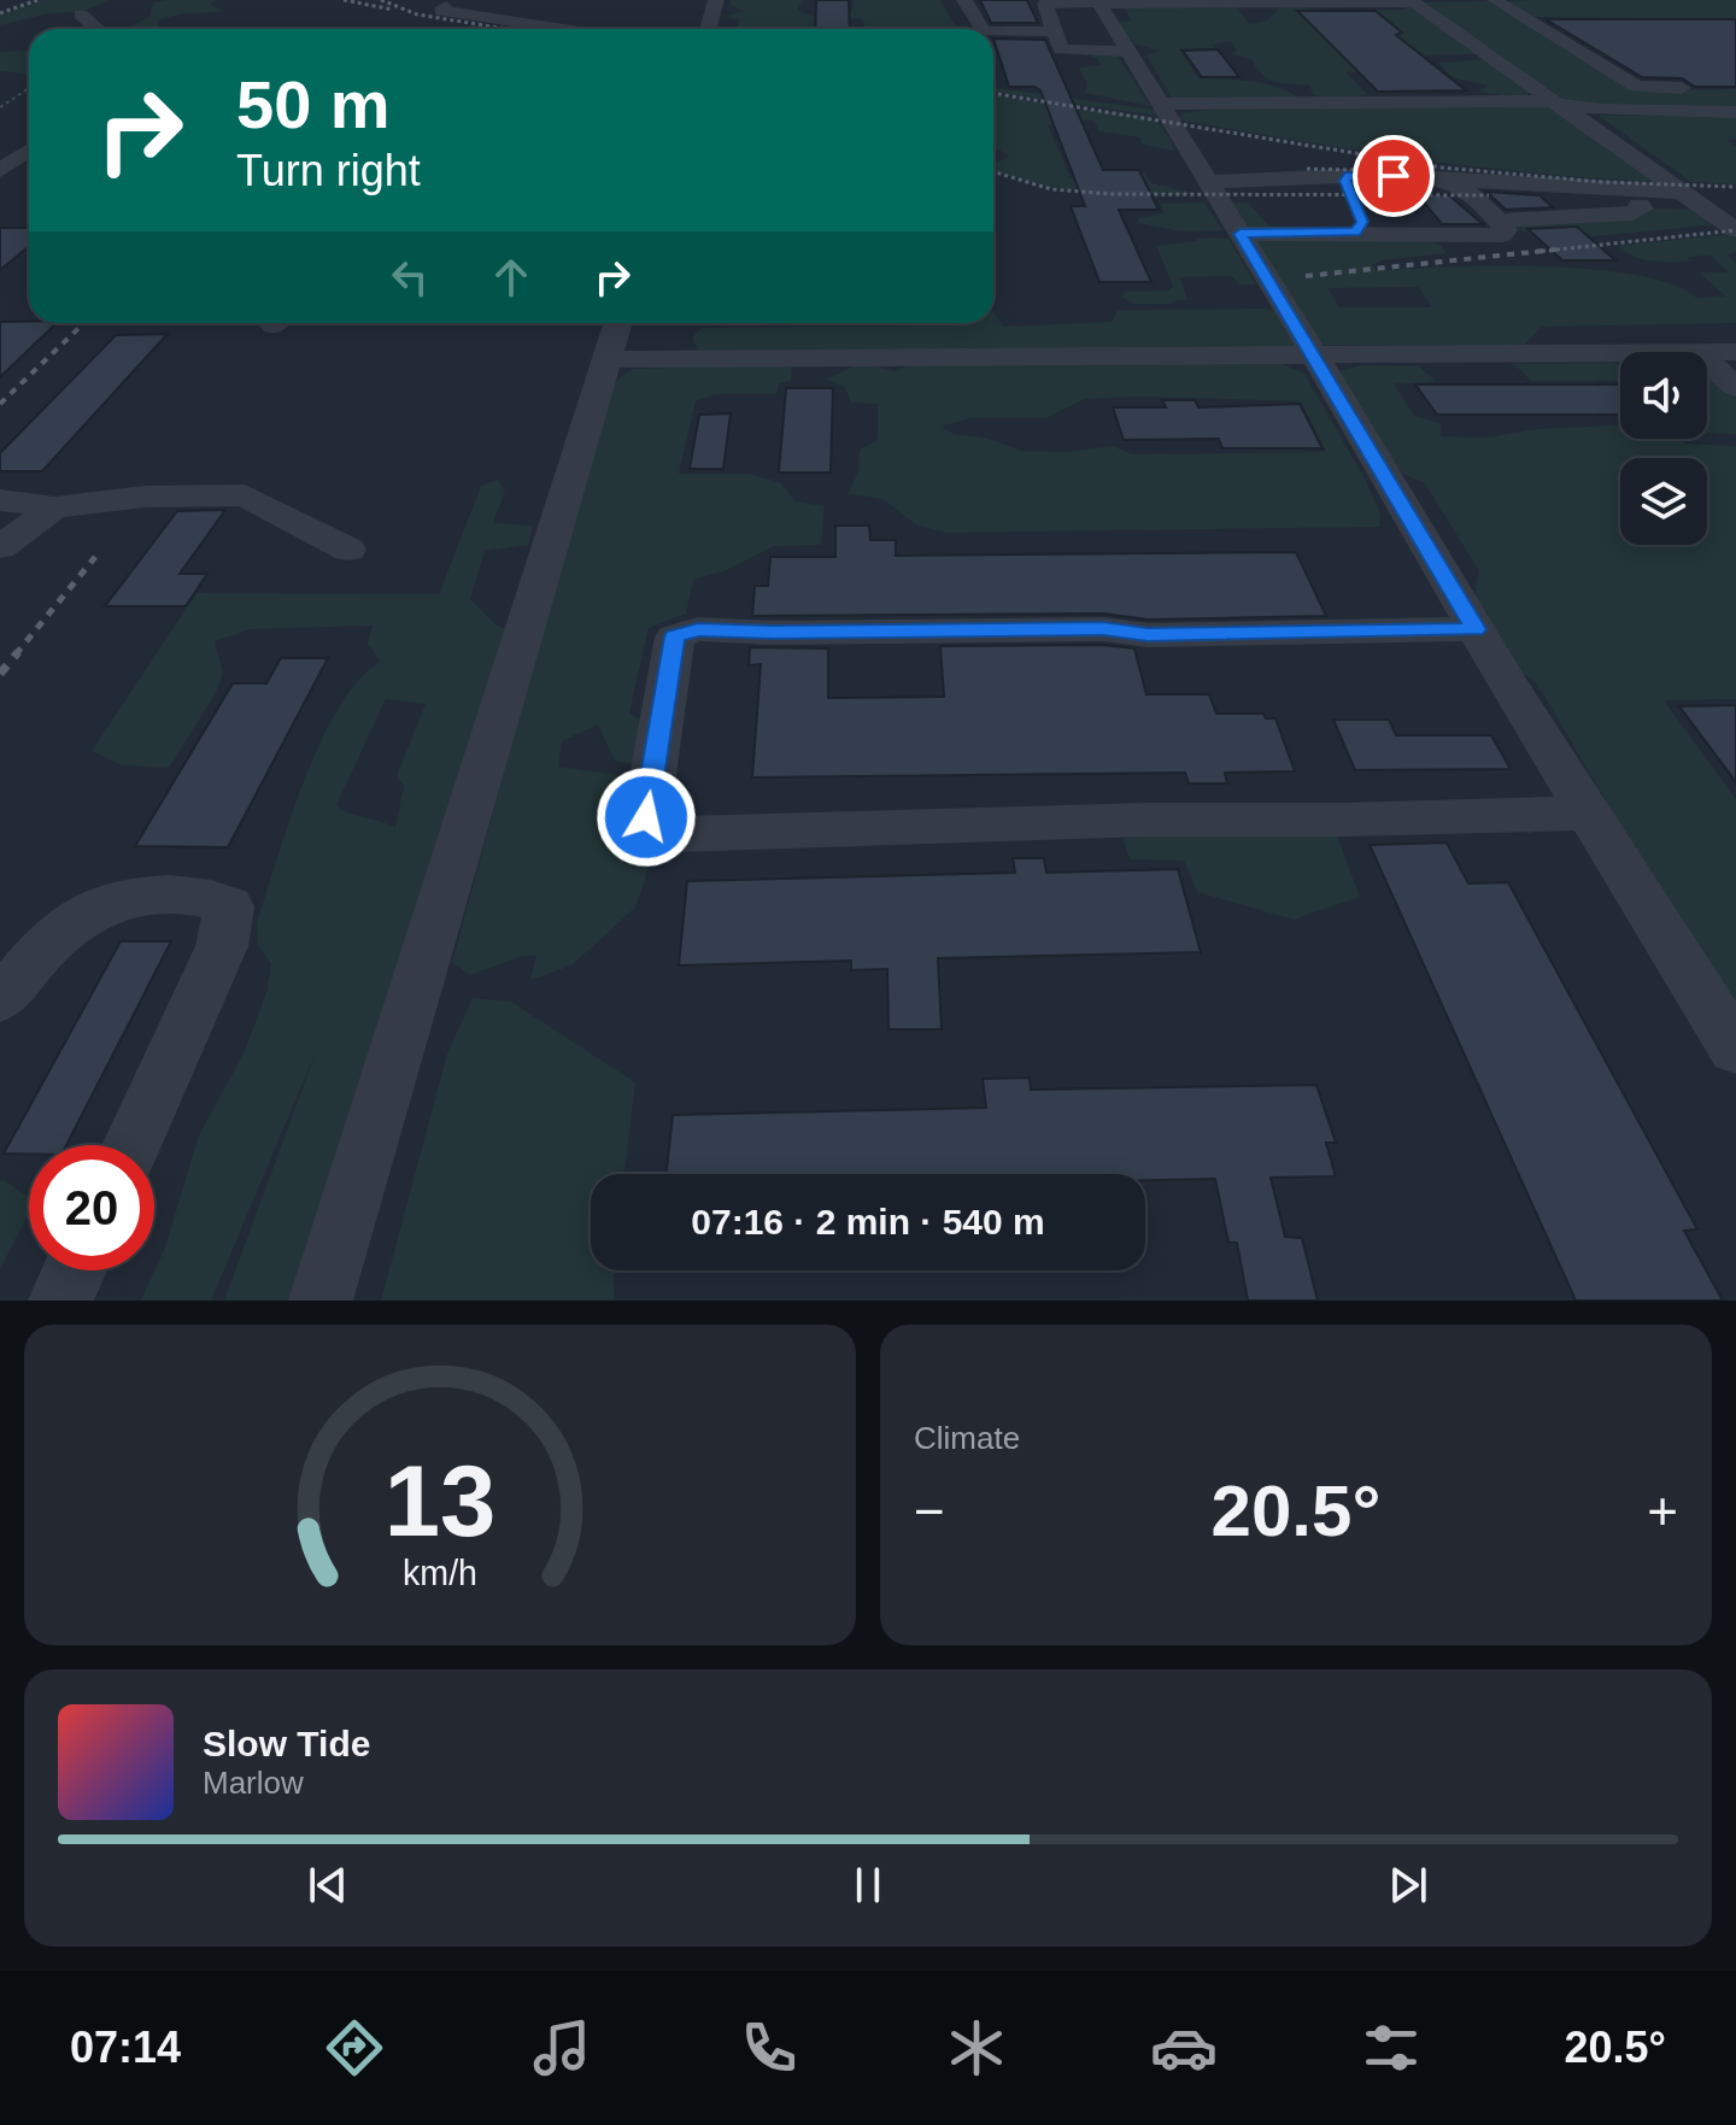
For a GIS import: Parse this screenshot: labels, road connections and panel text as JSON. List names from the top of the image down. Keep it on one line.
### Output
{"page":{"turn":["50 m","Turn right"],"limit":"20","trip":"07:16 · 2 min · 540 m","tile":"Climate","heat":["−","20.5°","+"],"song":["Slow Tide","Marlow"],"tabs":["07:14","20.5°"],"gauge":["13","km/h"]}}
